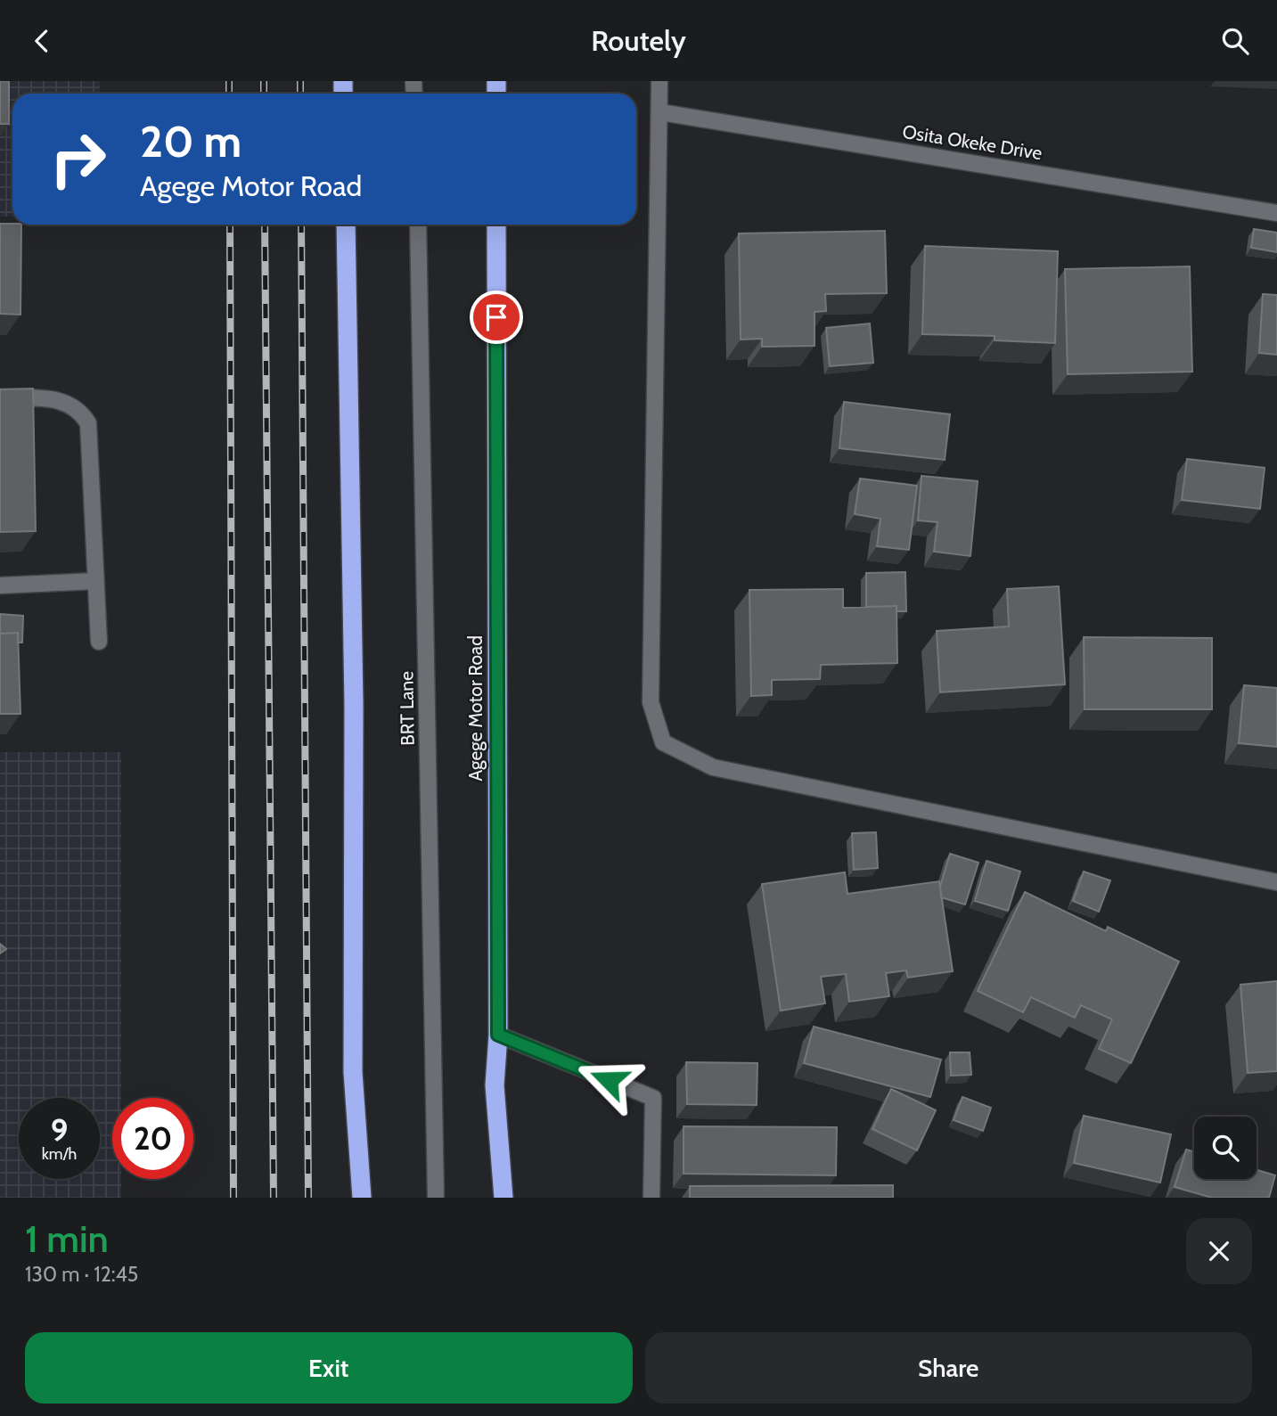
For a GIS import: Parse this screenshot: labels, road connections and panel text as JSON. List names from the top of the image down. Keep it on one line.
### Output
{"streets":{"highway":["Agege Motor Road"],"street":["Osita Okeke Drive","BRT Lane"]},"page":{"header":"Routely","turn":["20 m","Agege Motor Road"],"speed":"9 km/h","limit":"20","heading":["1 min","130 m · 12:45"],"buttons":["Exit","Share"]}}
